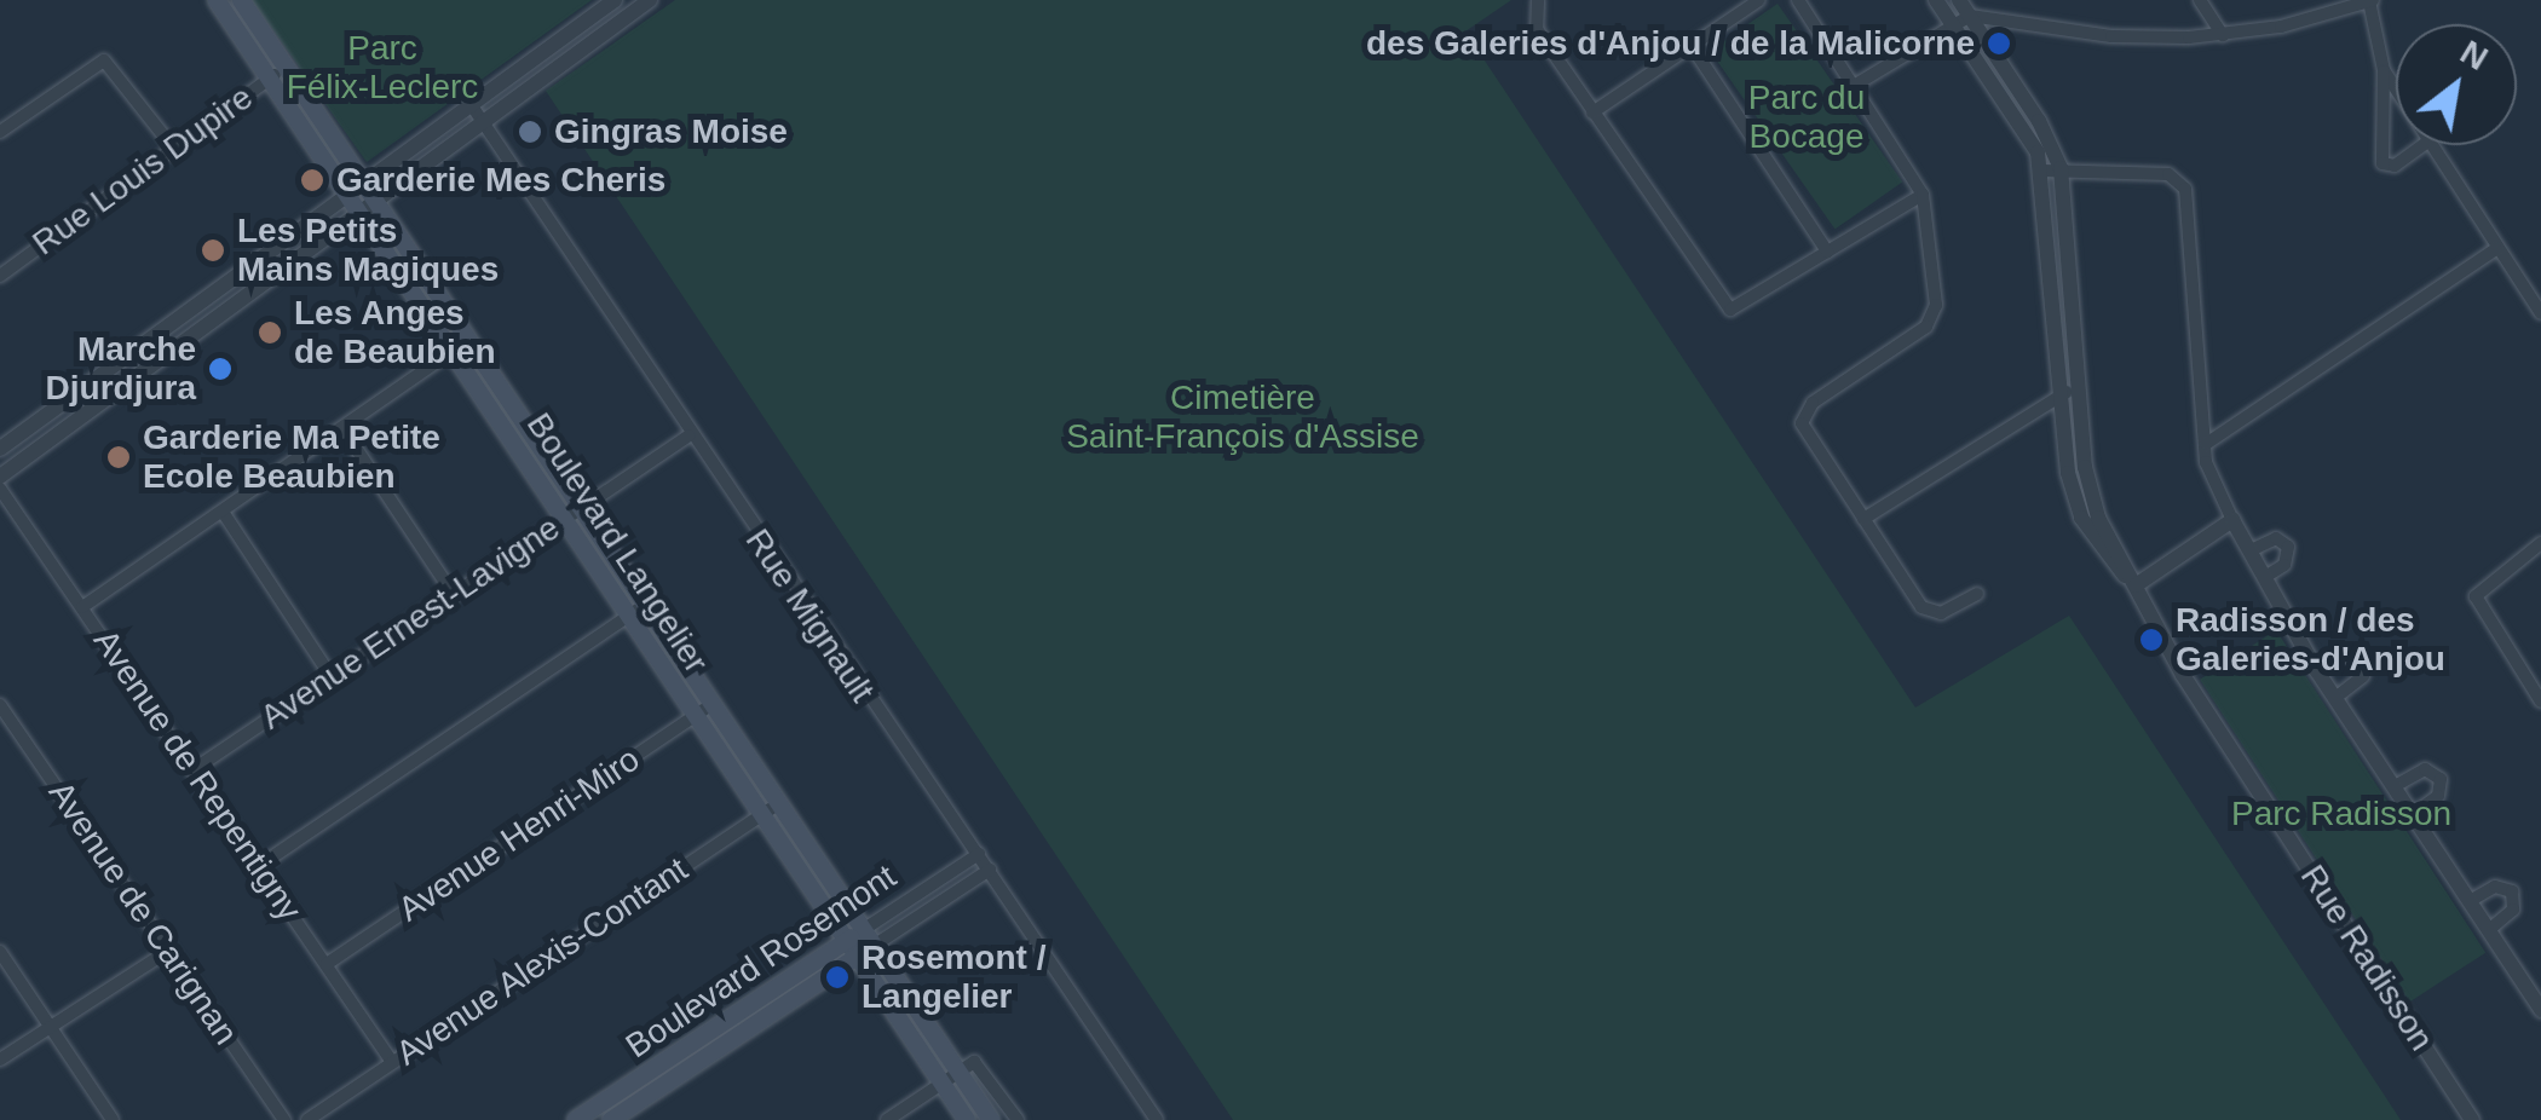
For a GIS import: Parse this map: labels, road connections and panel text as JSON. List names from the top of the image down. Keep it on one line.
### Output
{"streets":{"main road":["Boulevard Langelier","Boulevard Rosemont"],"street":["Rue Louis Dupire","Rue Mignault","Avenue Ernest-Lavigne","Avenue de Repentigny","Avenue Henri-Miro","Avenue de Carignan","Rue Radisson","Avenue Alexis-Contant"]},"crossings":[["Rue Louis Dupire","Boulevard Langelier"],["Boulevard Langelier","Avenue Ernest-Lavigne"],["Boulevard Langelier","Avenue Henri-Miro"],["Boulevard Langelier","Avenue Alexis-Contant"],["Boulevard Langelier","Boulevard Rosemont"],["Rue Mignault","Avenue Ernest-Lavigne"],["Rue Mignault","Boulevard Rosemont"],["Avenue Ernest-Lavigne","Avenue de Repentigny"],["Avenue de Repentigny","Avenue Henri-Miro"],["Avenue de Repentigny","Avenue Alexis-Contant"]],"parks":["Parc Félix-Leclerc","Parc du Bocage","Cimetière Saint-François d'Assise","Parc Radisson"],"places":["des Galeries d'Anjou / de la Malicorne","Gingras Moise","Garderie Mes Cheris","Les Petits Mains Magiques","Les Anges de Beaubien","Marche Djurdjura","Garderie Ma Petite Ecole Beaubien","Radisson / des Galeries-d'Anjou","Rosemont / Langelier"],"north":"top right"}
